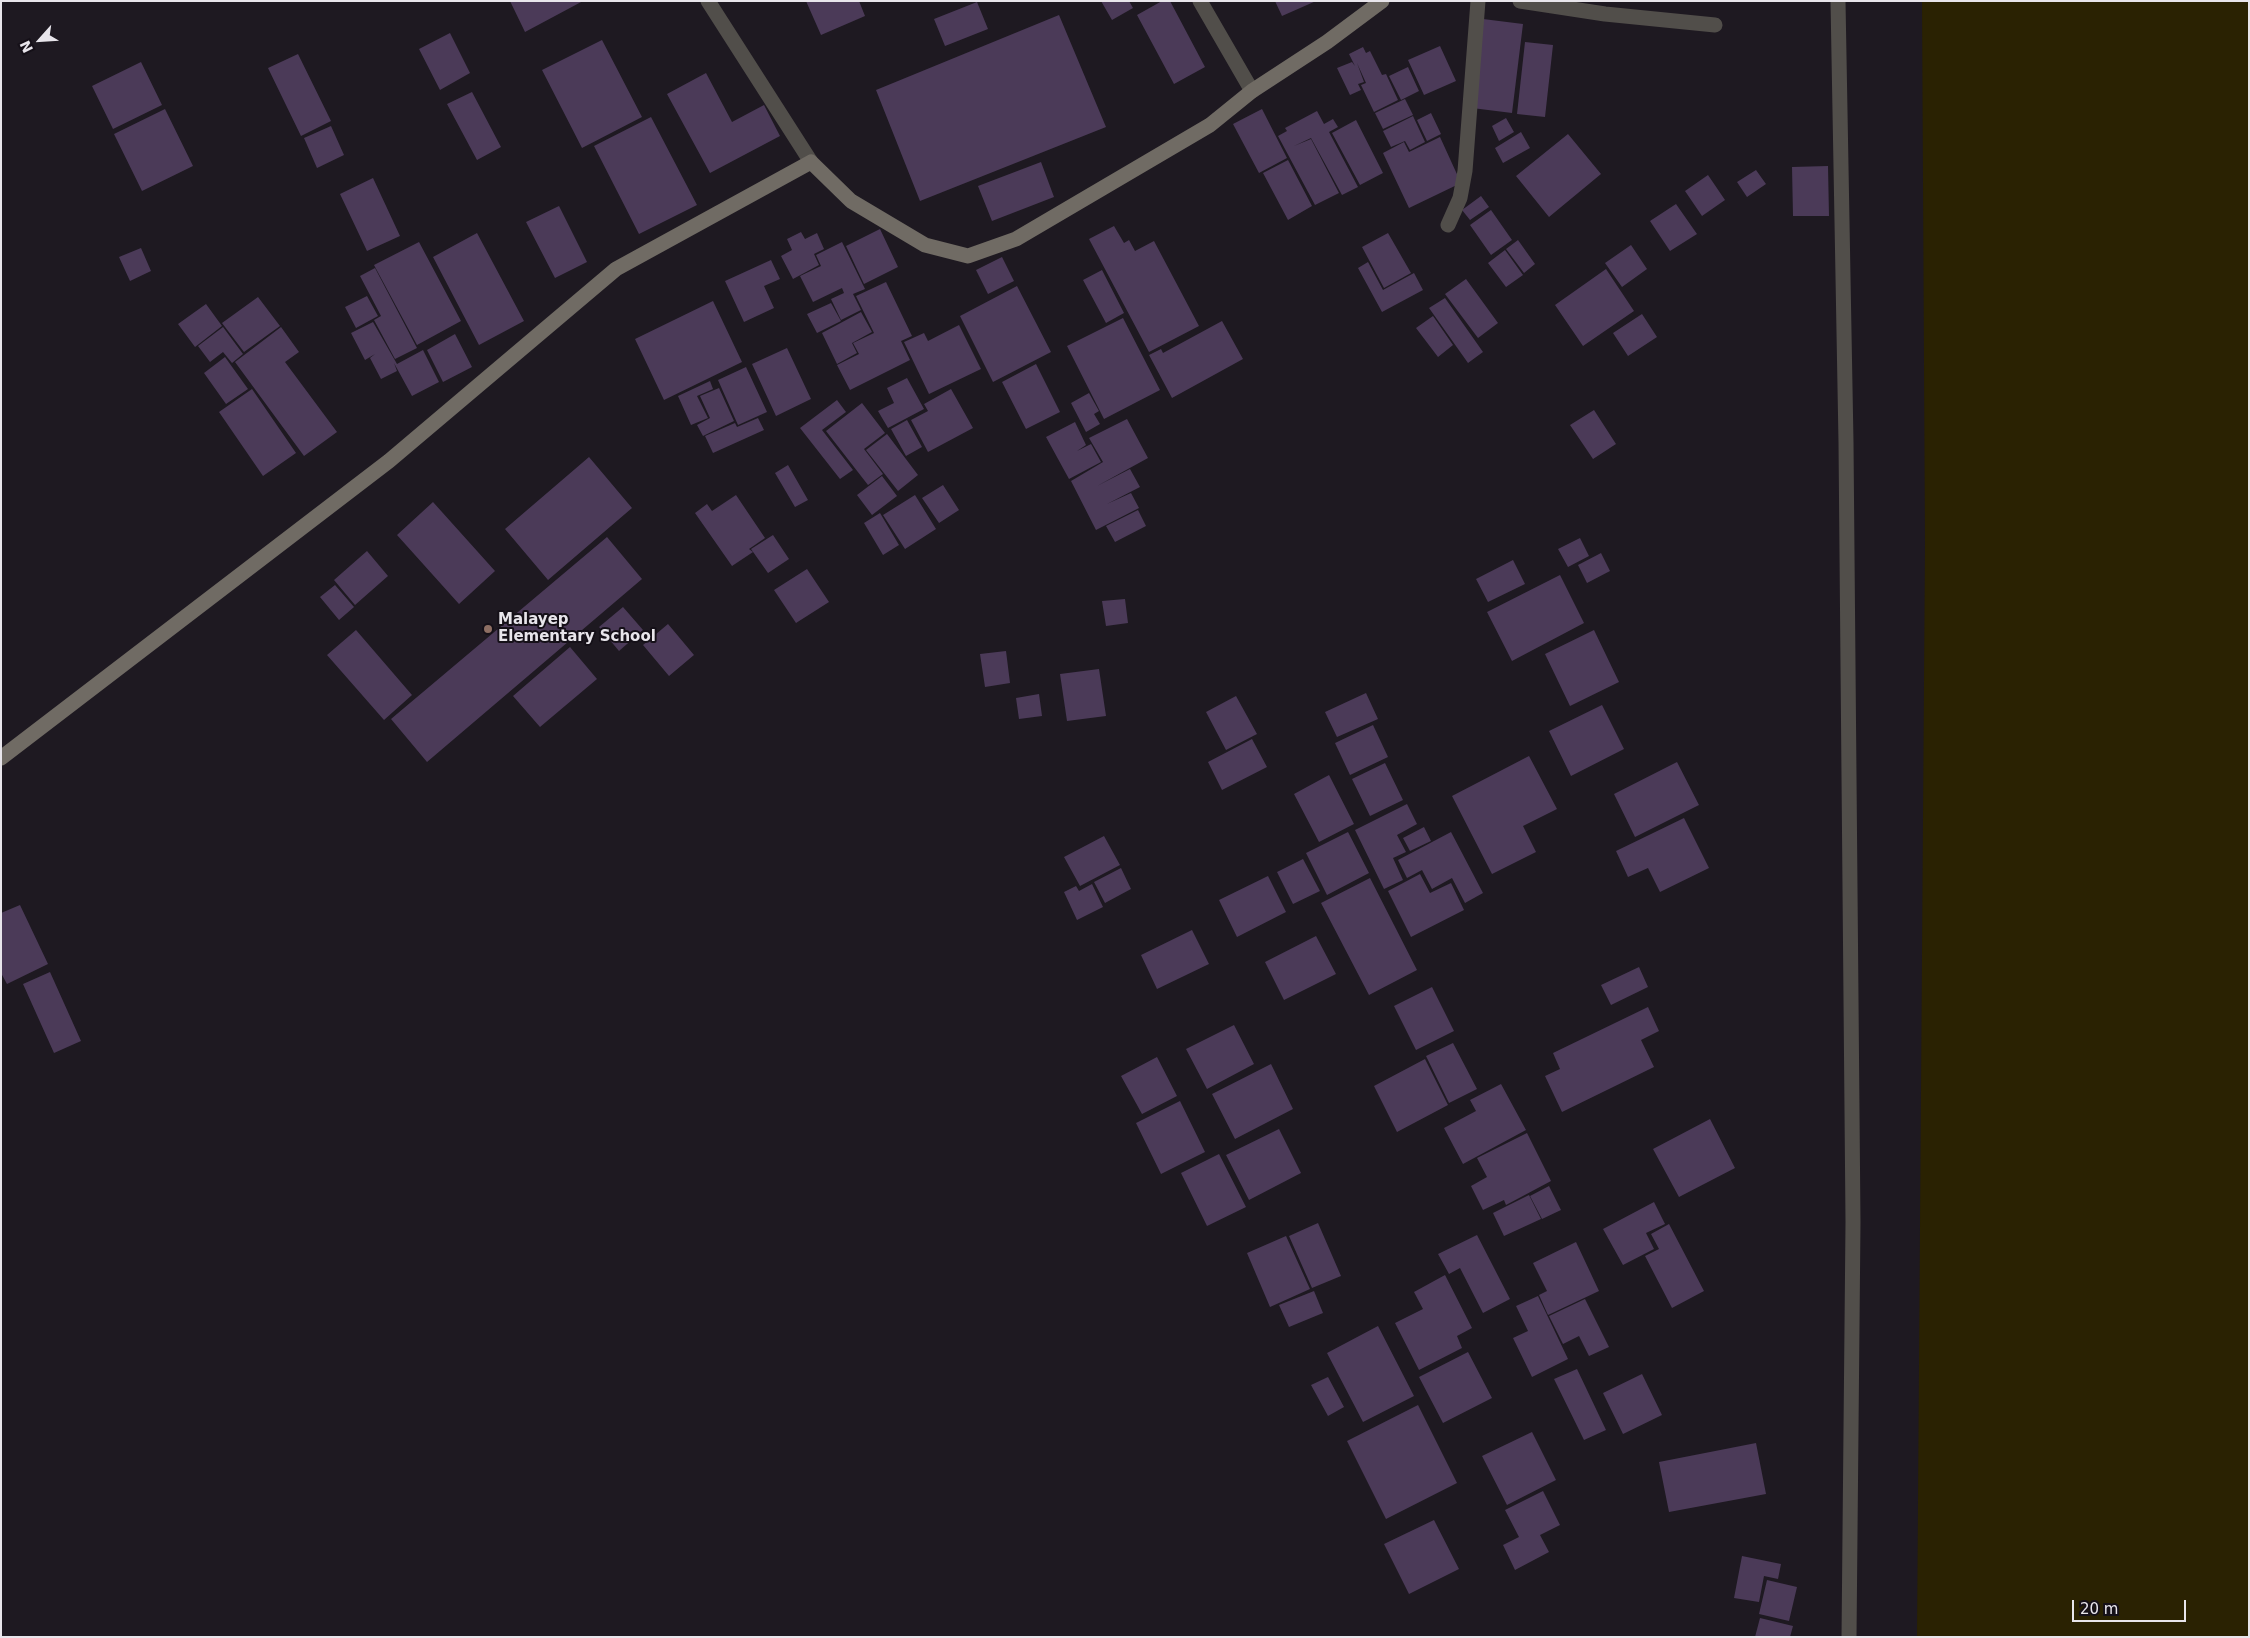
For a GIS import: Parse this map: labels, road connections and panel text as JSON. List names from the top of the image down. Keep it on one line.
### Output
{"places":["Malayep Elementary School"],"scale_bar":"20 m","north":"bottom left"}
